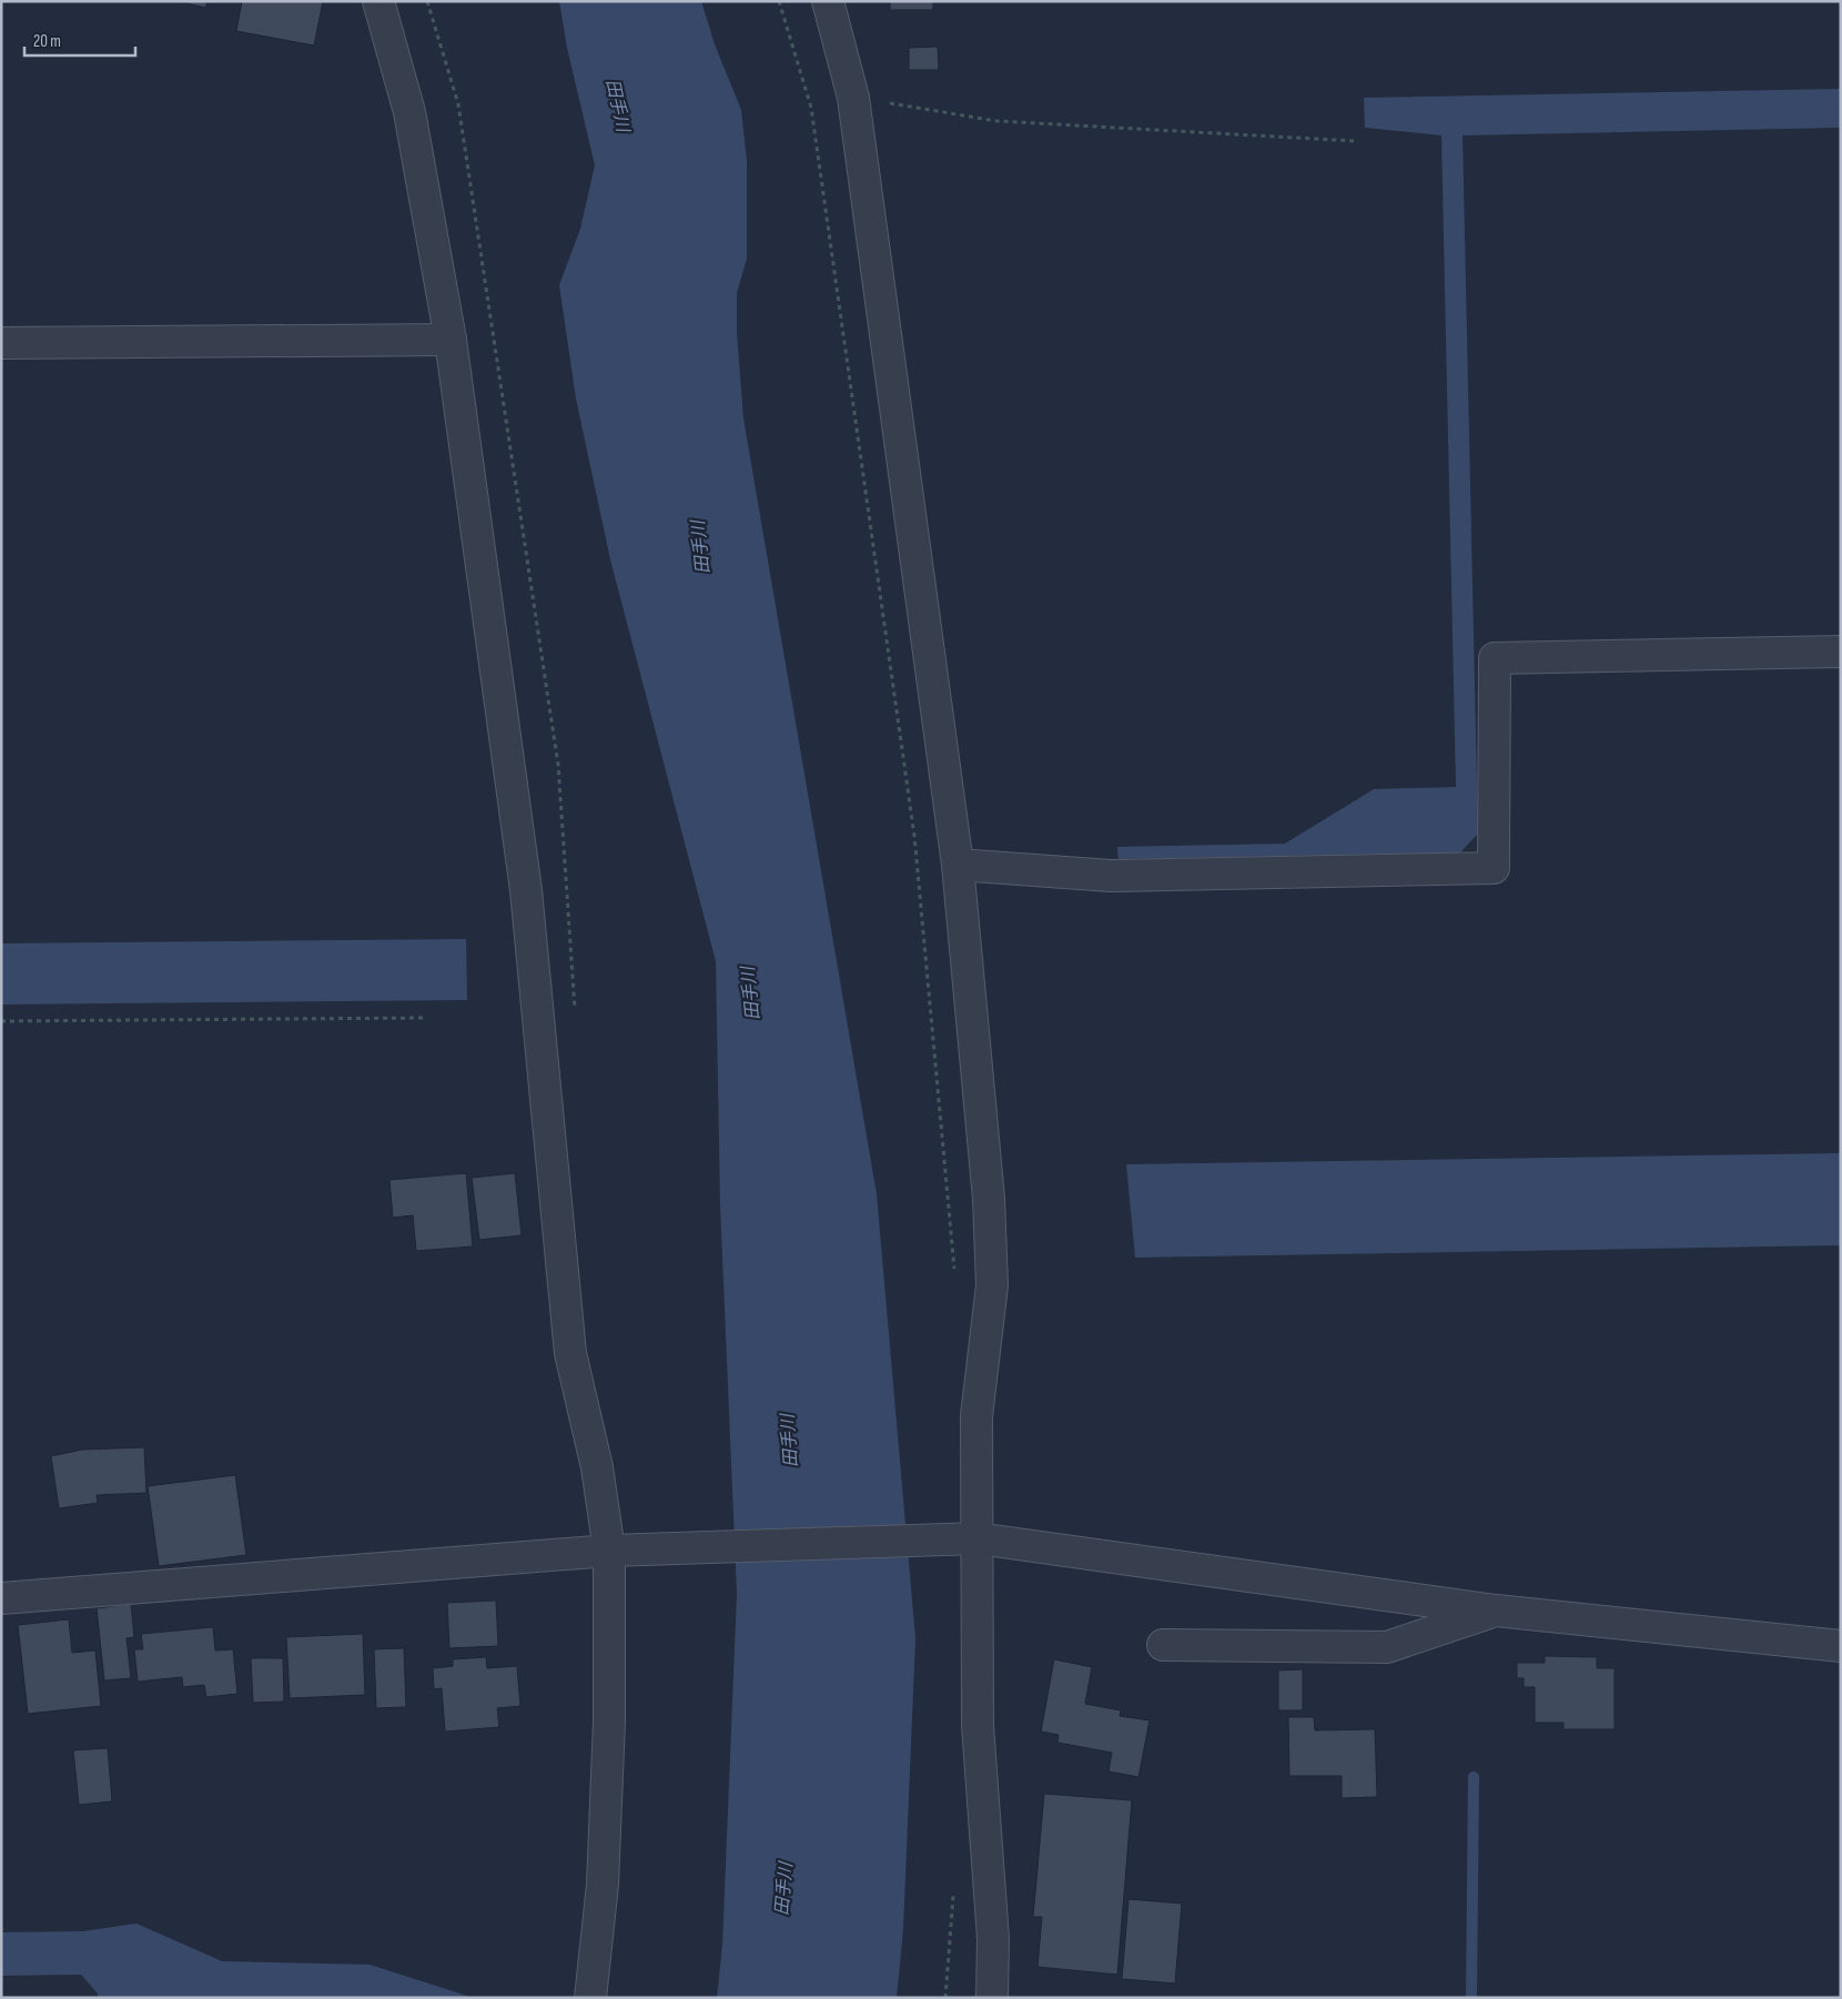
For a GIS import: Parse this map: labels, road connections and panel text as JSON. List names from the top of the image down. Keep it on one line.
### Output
{"water":["田手川"],"scale_bar":"20 m"}
